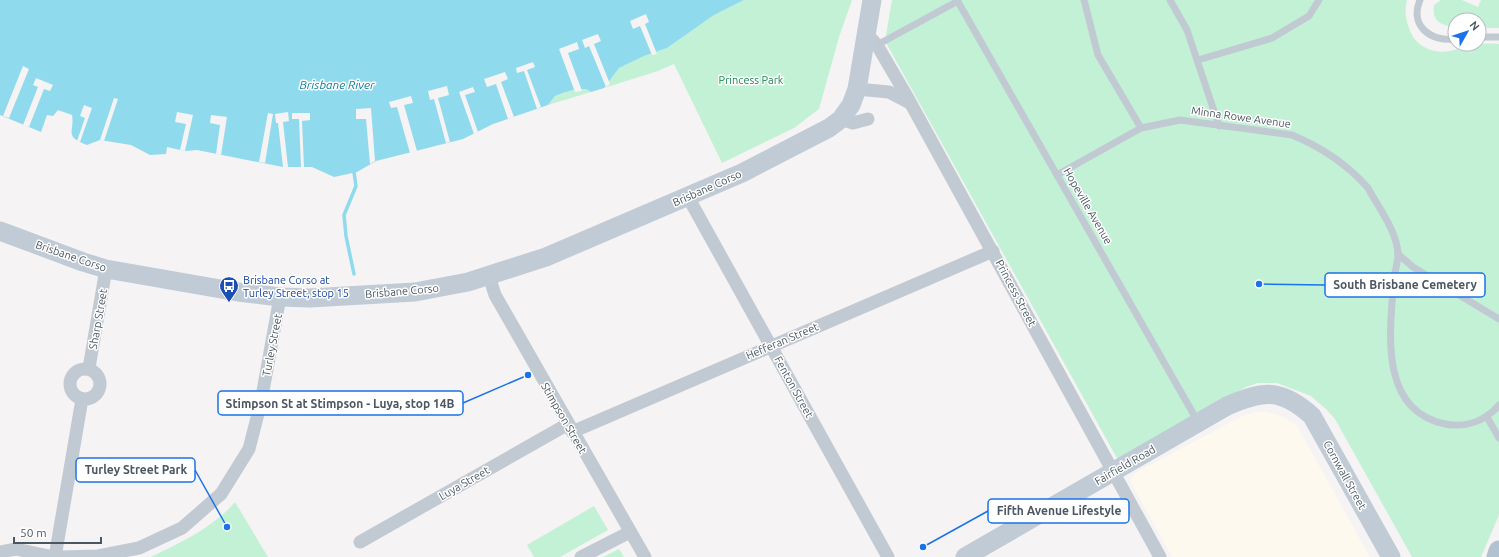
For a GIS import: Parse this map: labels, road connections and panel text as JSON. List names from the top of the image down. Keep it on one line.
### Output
{"streets":{"street":["Brisbane Corso","Princess Street","Sharp Street","Hefferan Street","Turley Street","Fenton Street","Stimpson Street","Fairfield Road","Cornwall Street","Luya Street"],"lane":["Minna Rowe Avenue","Hopeville Avenue"]},"crossings":[["Minna Rowe Avenue","Hopeville Avenue"],["Brisbane Corso","Sharp Street"],["Brisbane Corso","Turley Street"],["Brisbane Corso","Fenton Street"],["Brisbane Corso","Stimpson Street"],["Hopeville Avenue","Fairfield Road"],["Princess Street","Hefferan Street"],["Princess Street","Fairfield Road"],["Hefferan Street","Fenton Street"],["Hefferan Street","Stimpson Street"],["Hefferan Street","Luya Street"],["Stimpson Street","Luya Street"],["Fairfield Road","Cornwall Street"]],"water":["Brisbane River"],"parks":["Princess Park"],"places":{"other":["South Brisbane Cemetery","Stimpson St at Stimpson - Luya, stop 14B","Turley Street Park","Fifth Avenue Lifestyle"],"bus stop":["Brisbane Corso at Turley Street, stop 15"]},"scale_bar":"50 m","north":"top right"}
